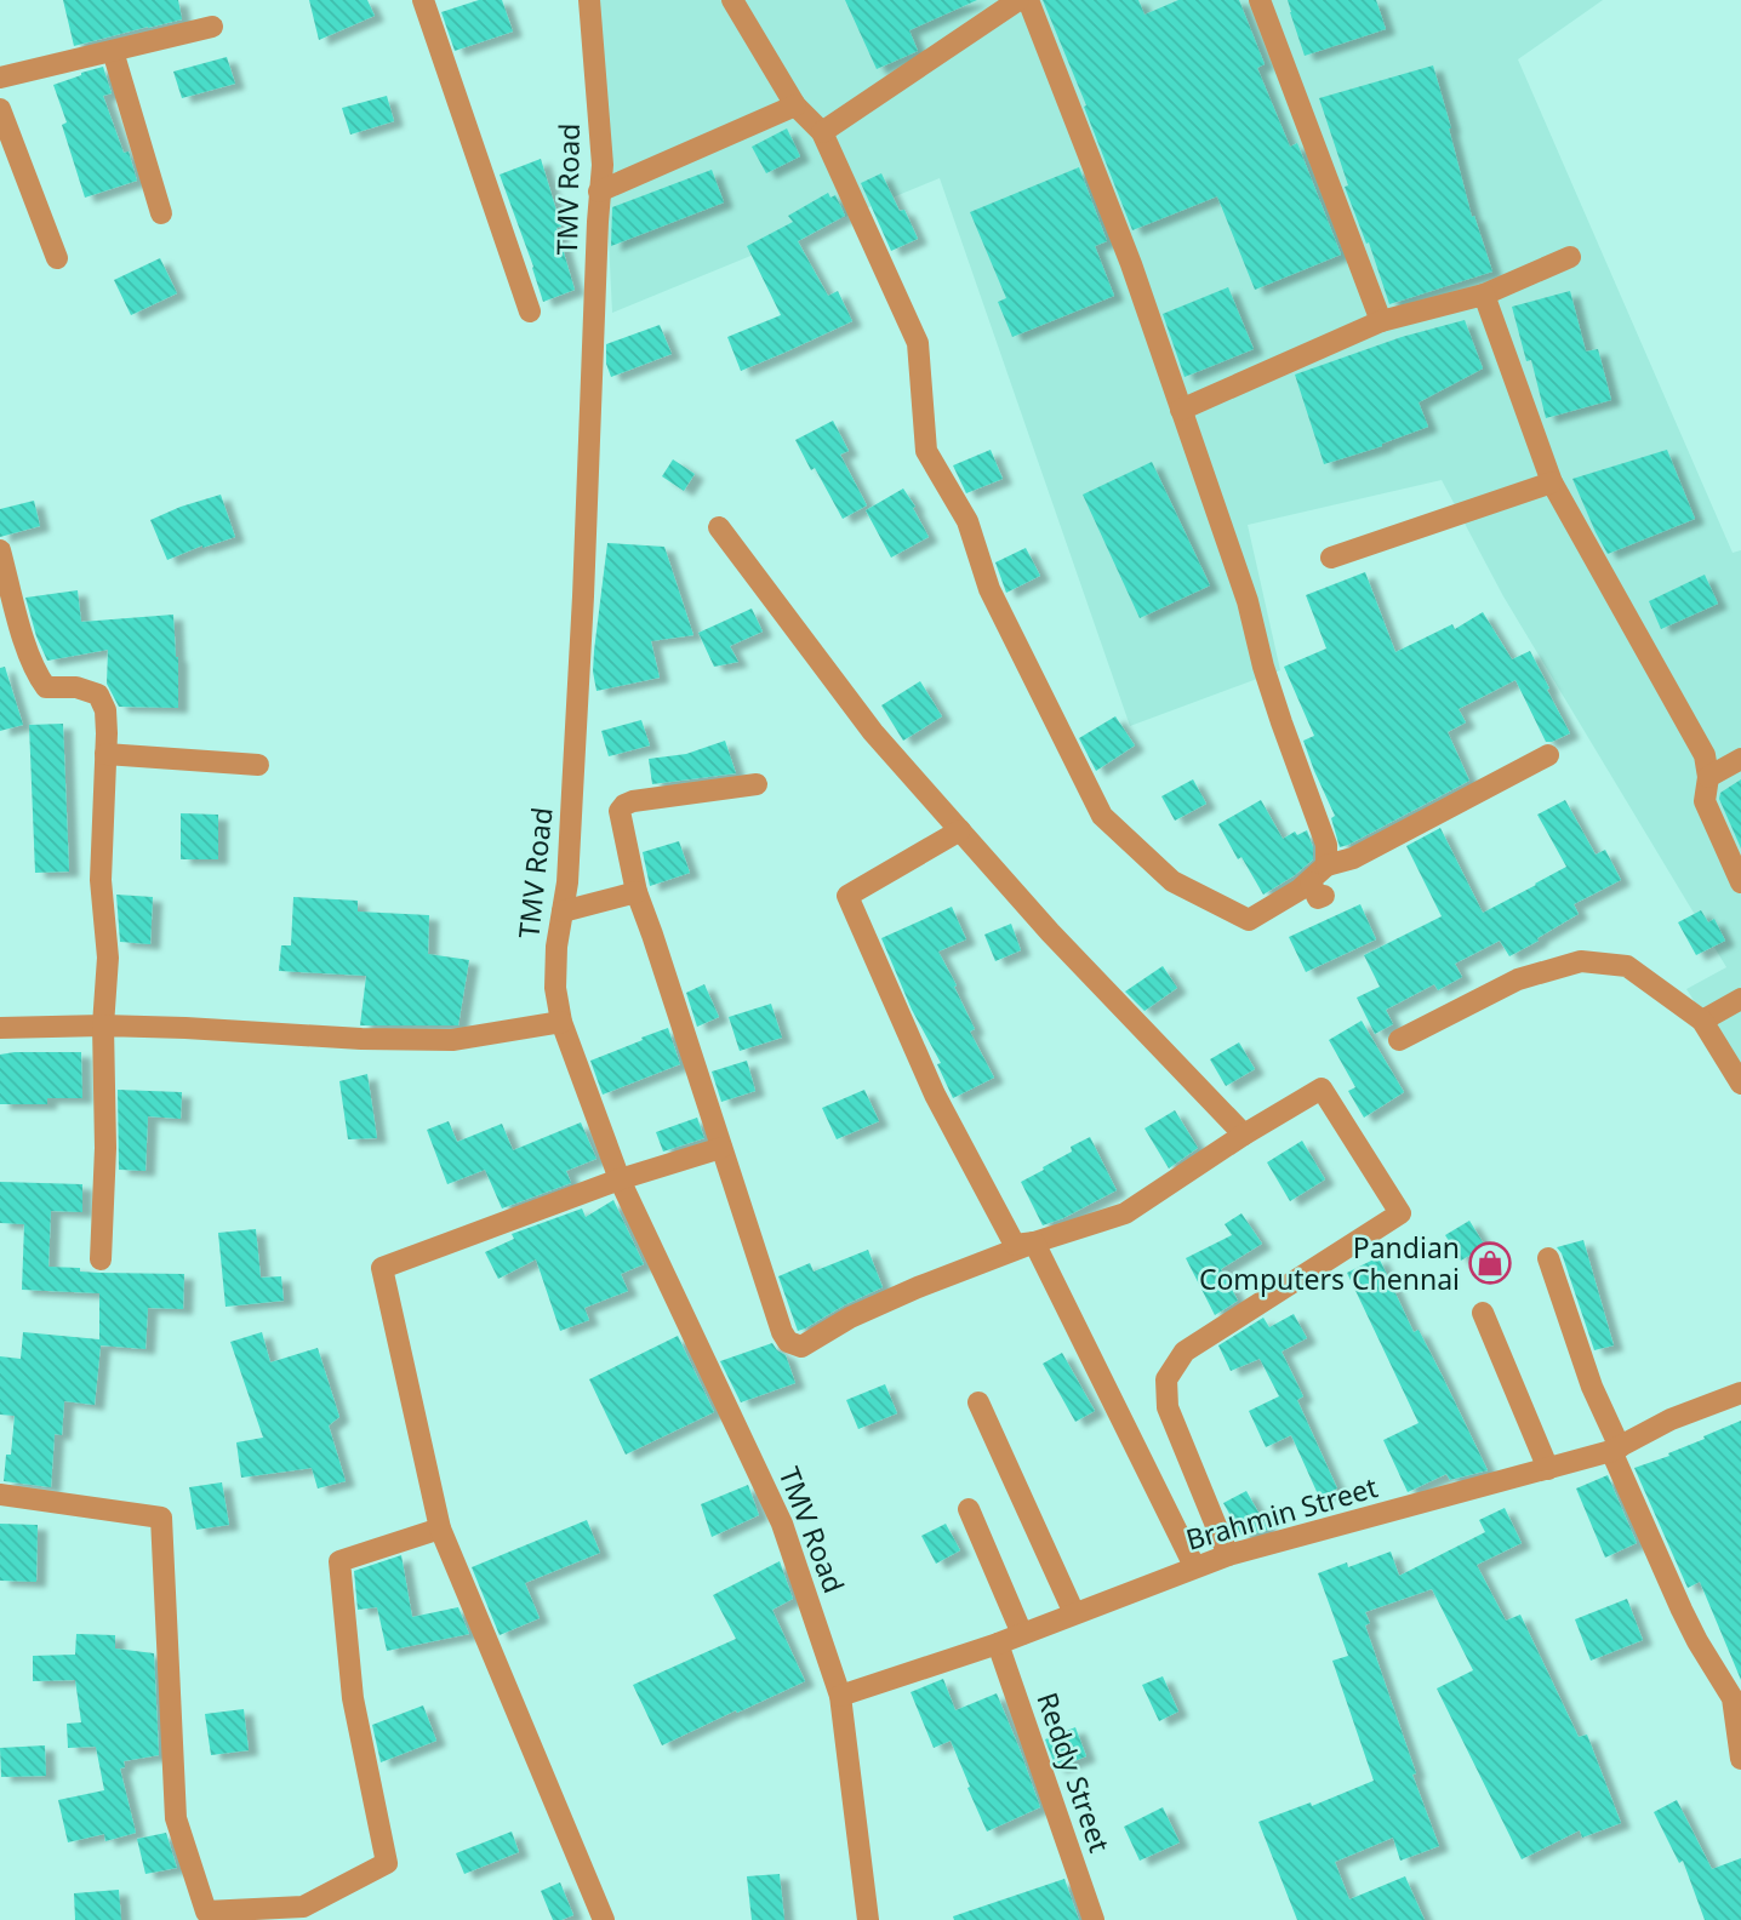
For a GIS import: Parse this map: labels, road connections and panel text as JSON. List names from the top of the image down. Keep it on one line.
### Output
{"streets":{"street":["TMV Road","Brahmin Street","Reddy Street"]},"crossings":[["TMV Road","Brahmin Street"],["Brahmin Street","Reddy Street"]],"places":{"shop":["Pandian Computers Chennai"]}}
